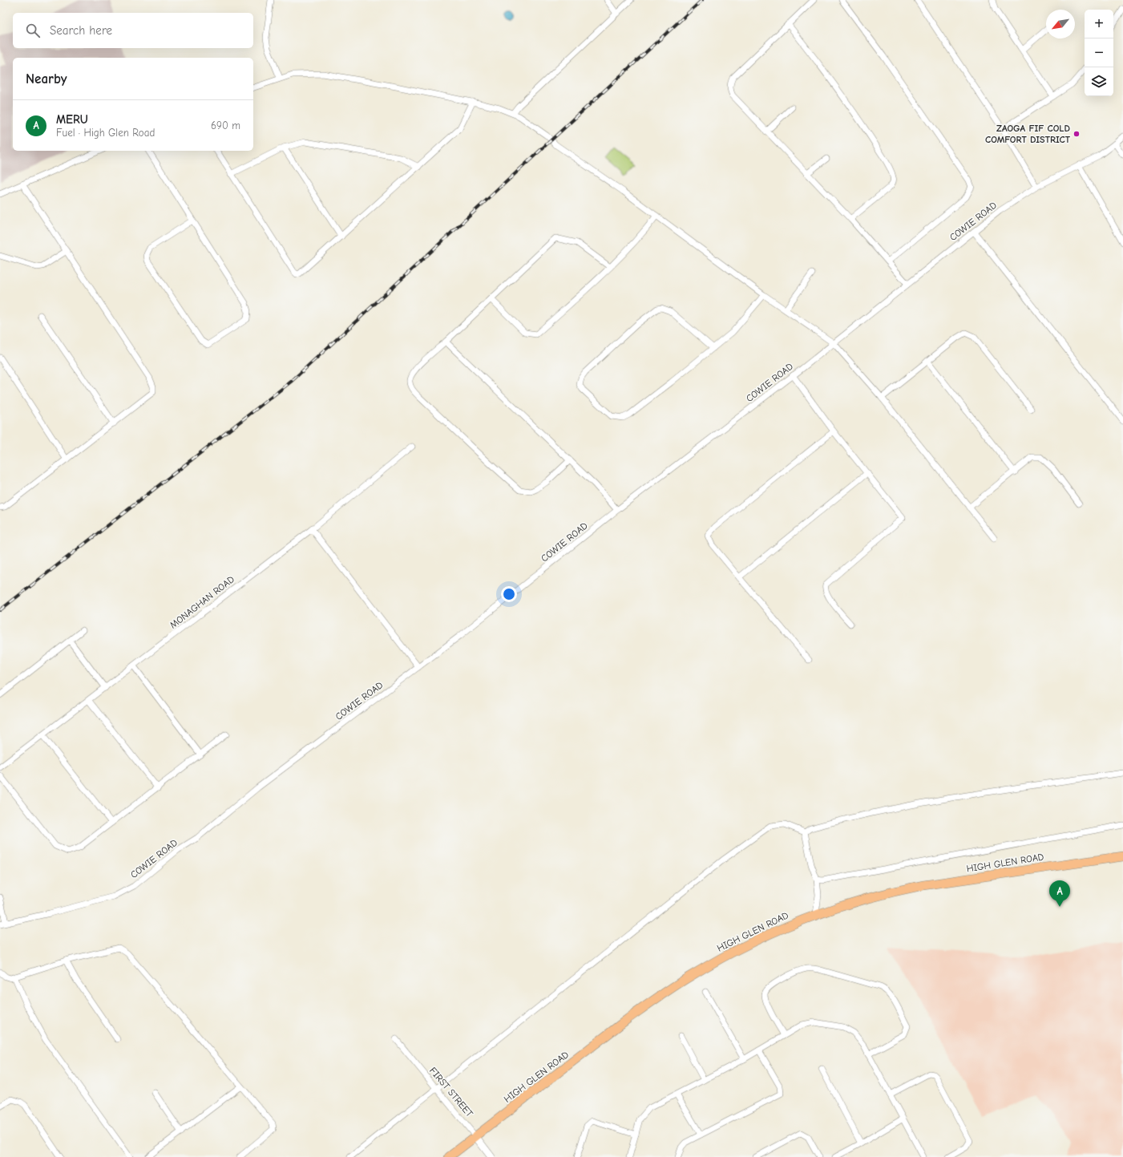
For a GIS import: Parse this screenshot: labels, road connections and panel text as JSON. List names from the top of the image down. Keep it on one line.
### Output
{"streets":{"main road":["HIGH GLEN ROAD"],"street":["COWIE ROAD","MONAGHAN ROAD","FIRST STREET"]},"crossings":[["HIGH GLEN ROAD","FIRST STREET"]],"places":["ZAOGA FIF COLD COMFORT DISTRICT"],"north":"bottom left","page":{"map_buttons":["+","−"],"search":"Search here","heading":"Nearby","list":[{"mark":"A","name":"MERU","note":"Fuel · High Glen Road","value":"690 m"}],"pins":"A"}}
